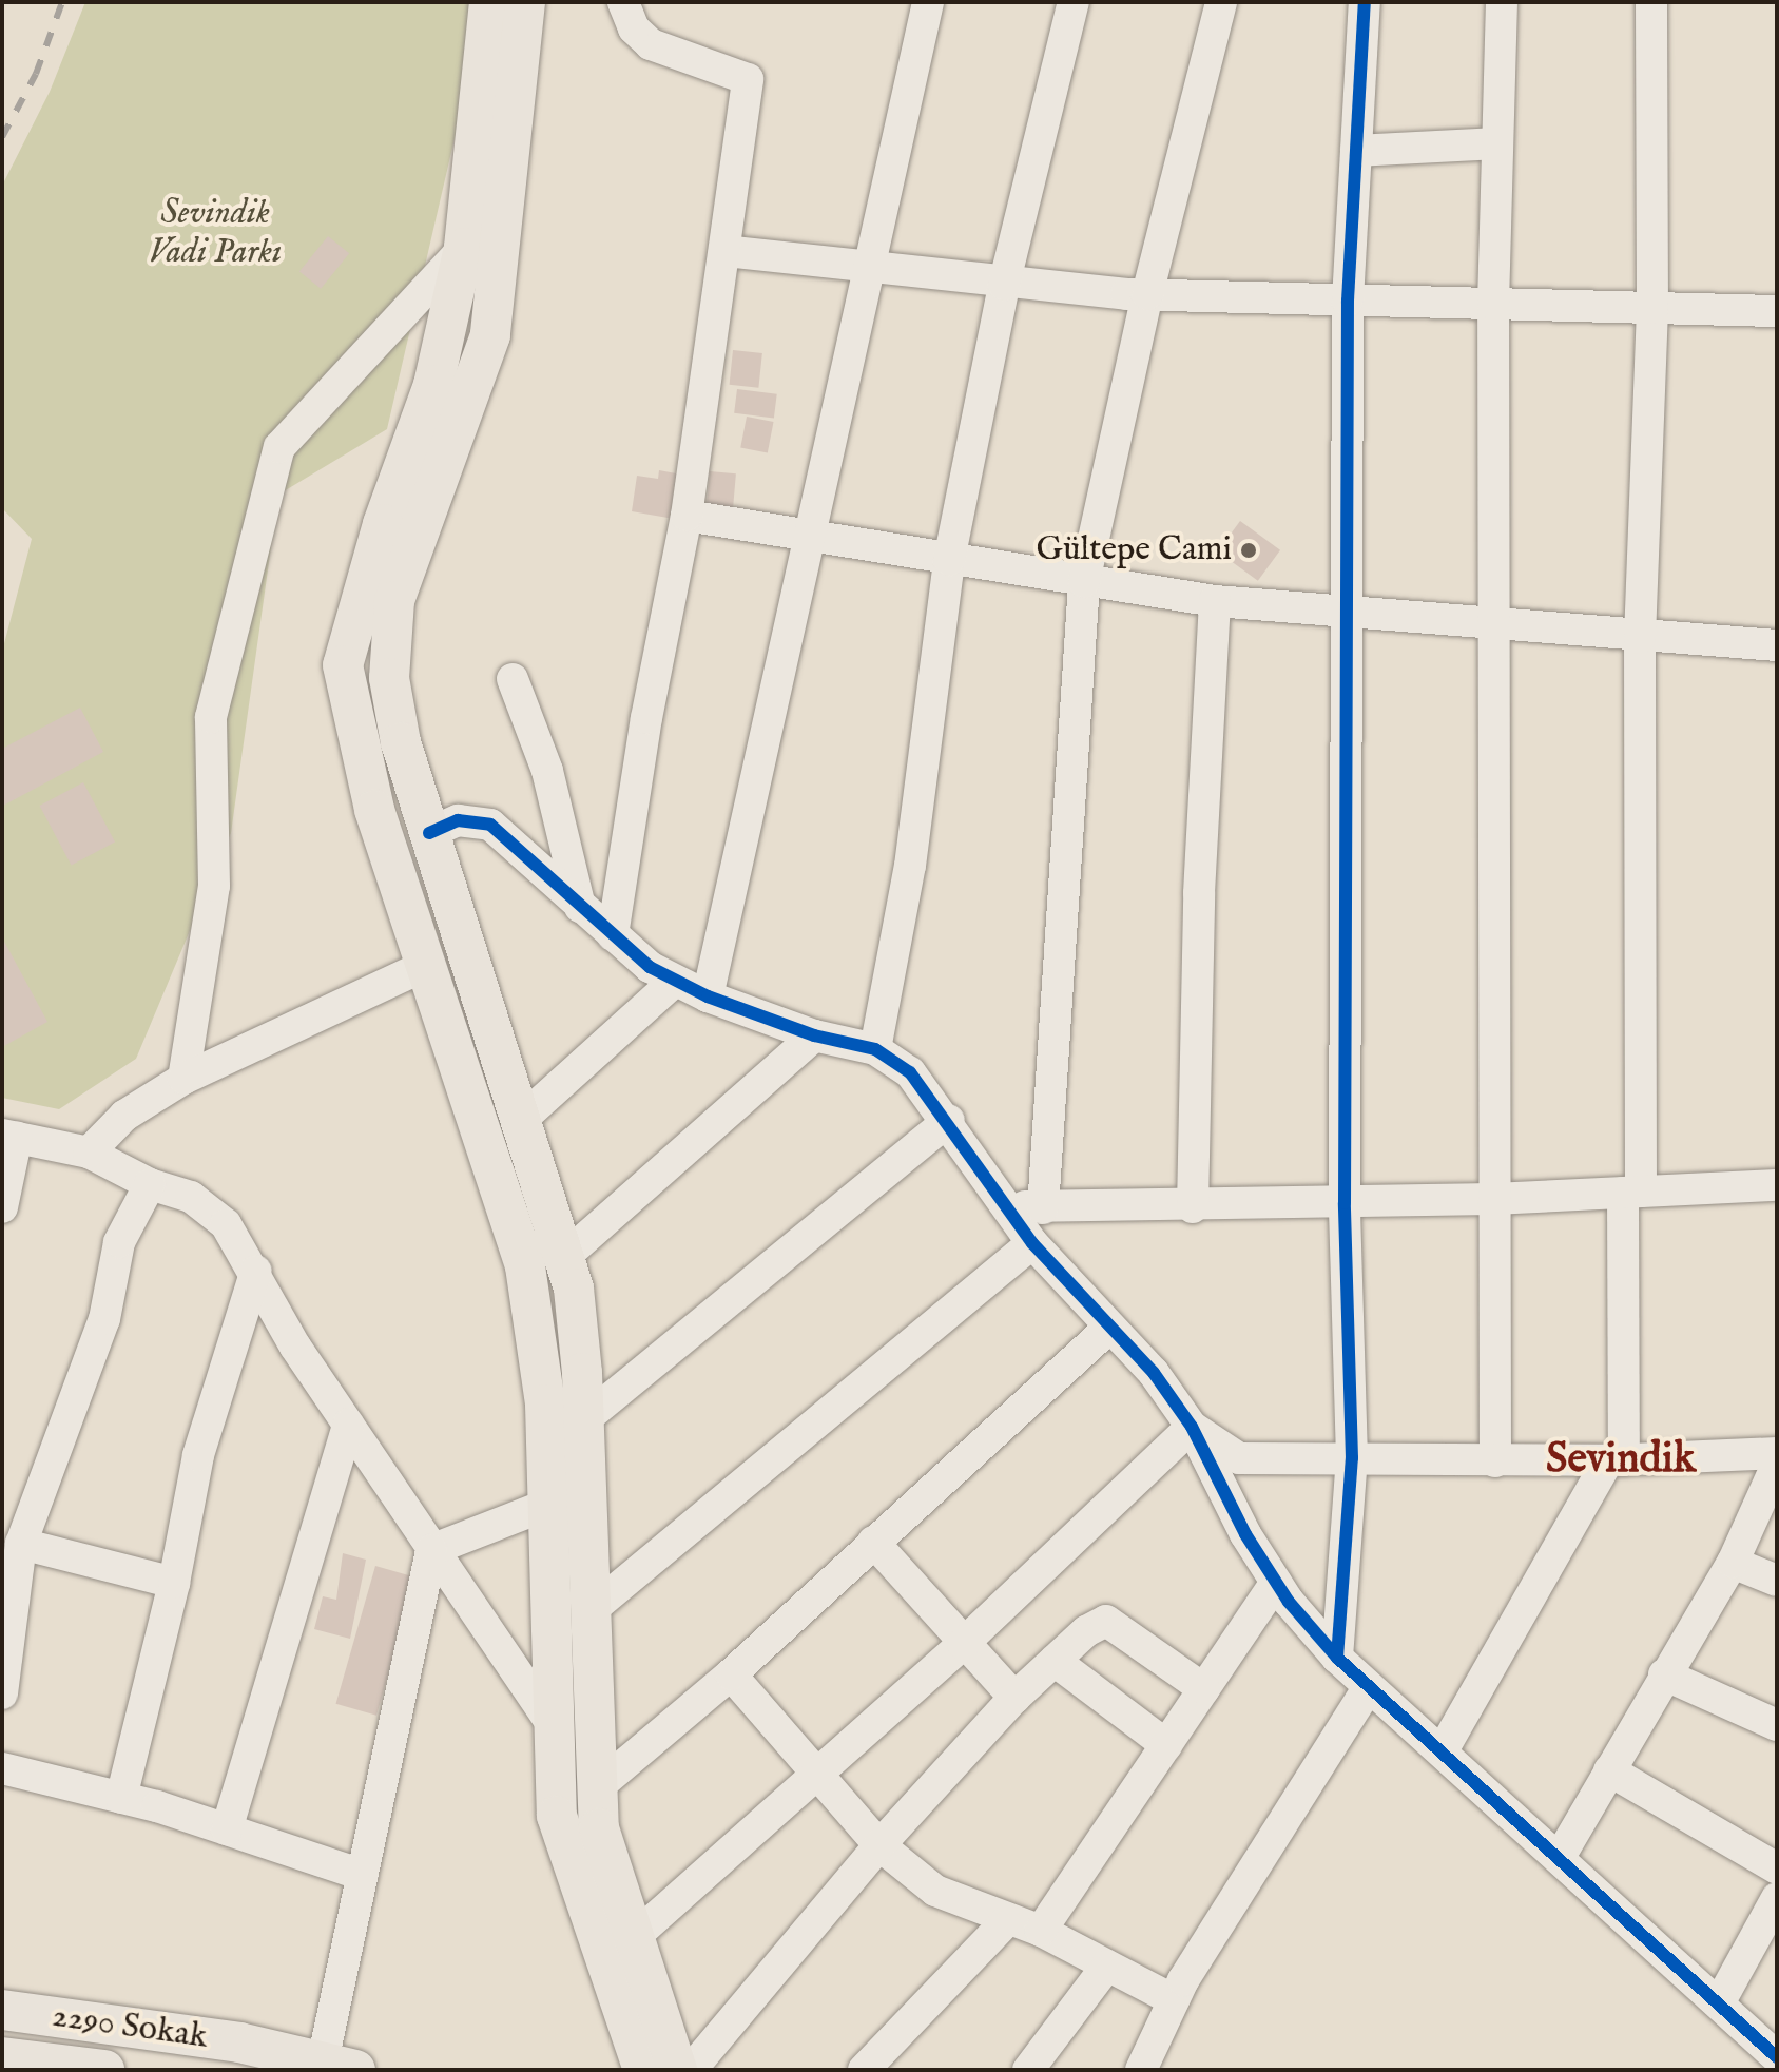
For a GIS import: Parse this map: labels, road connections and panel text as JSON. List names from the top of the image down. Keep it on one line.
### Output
{"streets":{"main road":["2290 Sokak"]},"districts":["Sevindik"],"parks":["Sevindik Vadi Parkı"],"places":["Gültepe Cami"]}
